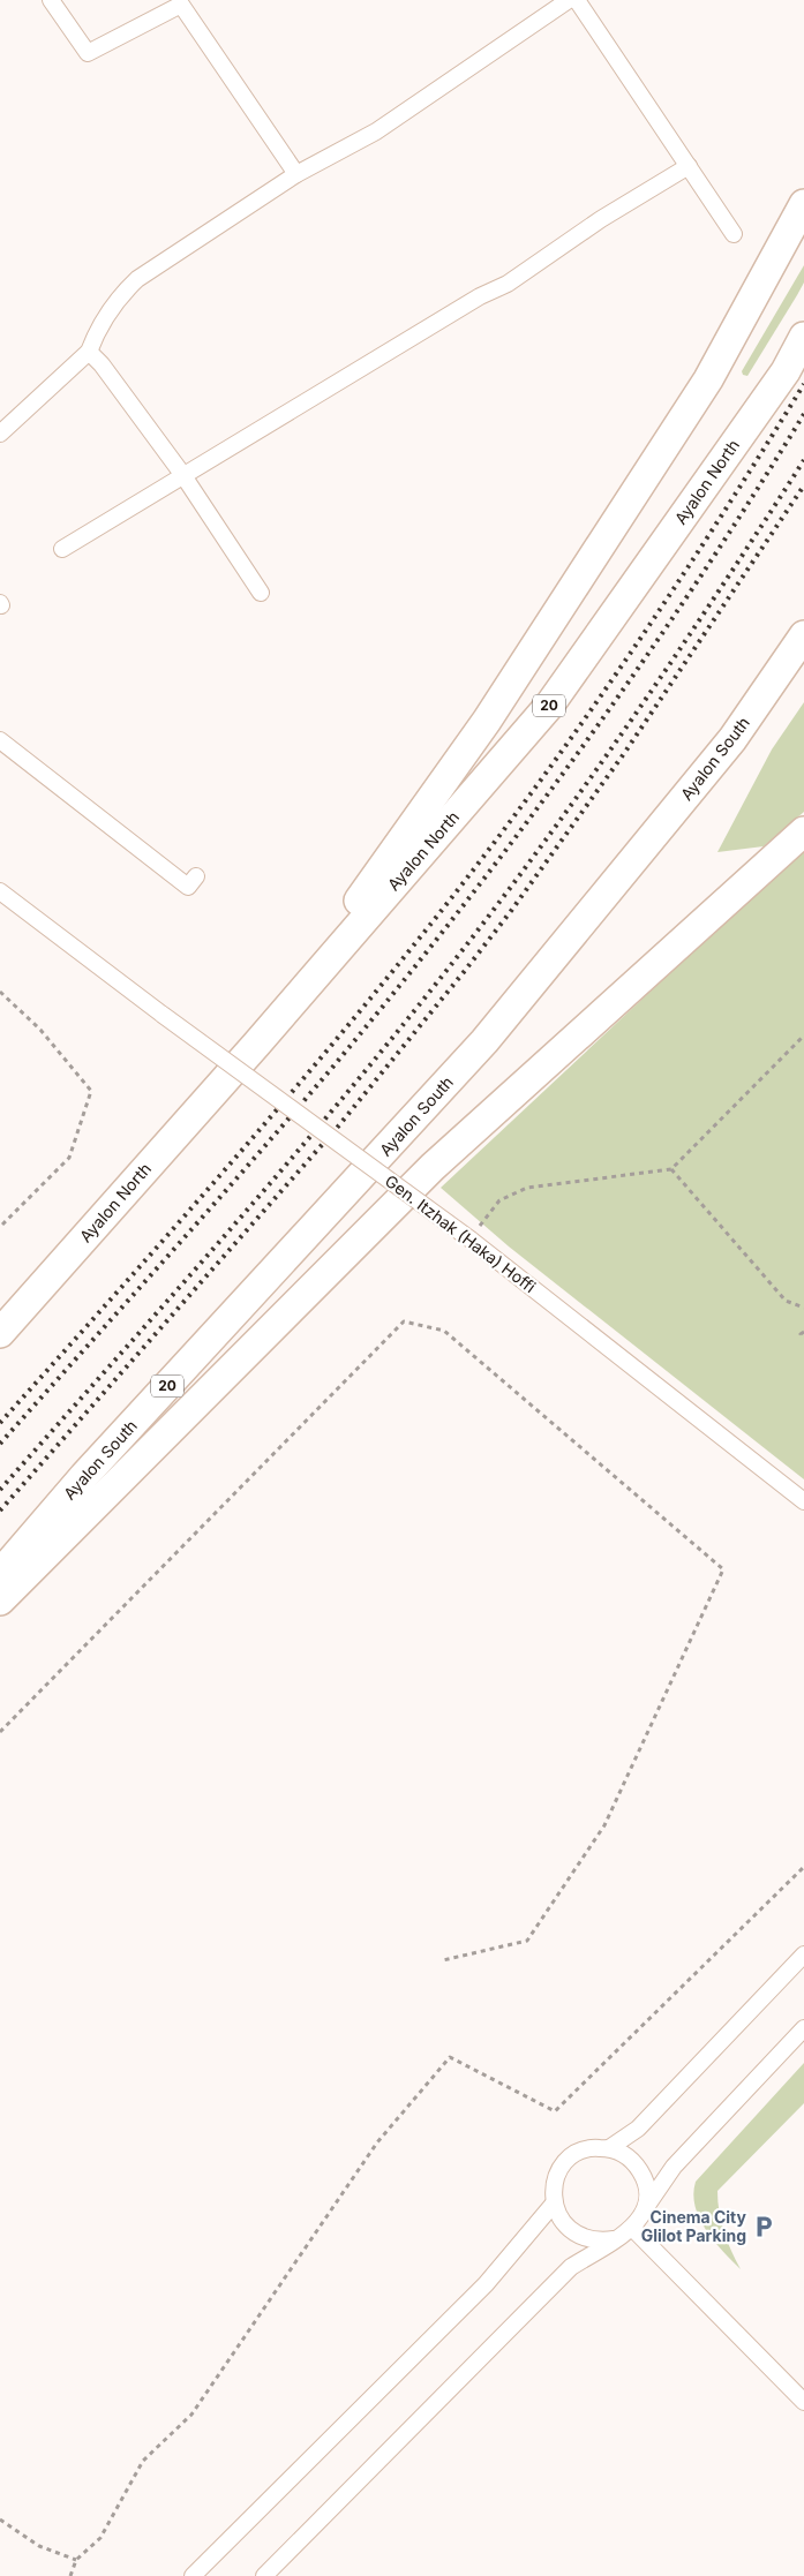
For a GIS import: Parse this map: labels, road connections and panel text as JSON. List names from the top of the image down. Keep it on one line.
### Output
{"streets":{"highway":["Ayalon North","20","Ayalon South"],"street":["Gen. Itzhak (Haka) Hoffi"]},"places":{"parking":["Cinema City Glilot Parking"]}}
